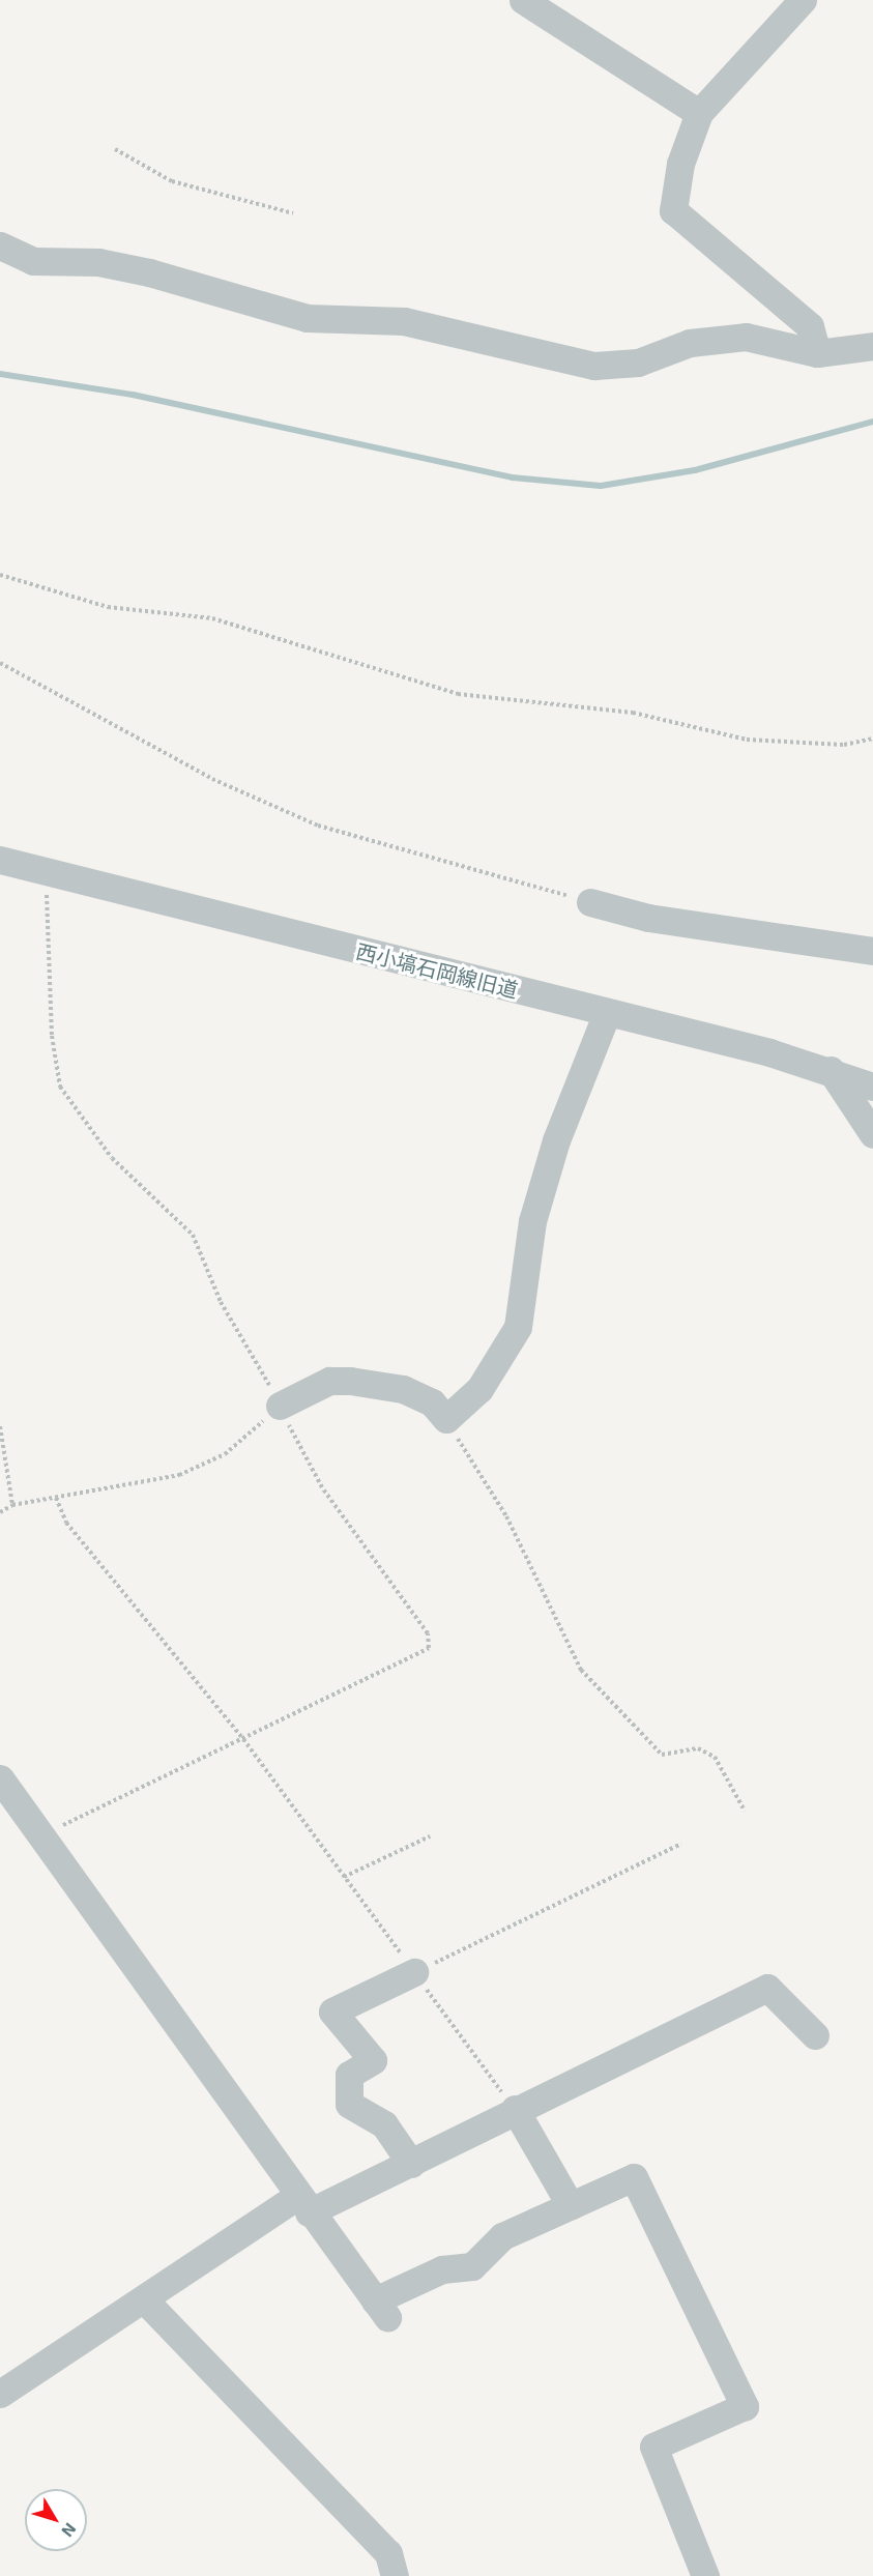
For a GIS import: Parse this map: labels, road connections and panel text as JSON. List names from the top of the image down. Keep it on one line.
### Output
{"streets":{"street":["西小塙石岡線旧道"]},"north":"bottom right"}
